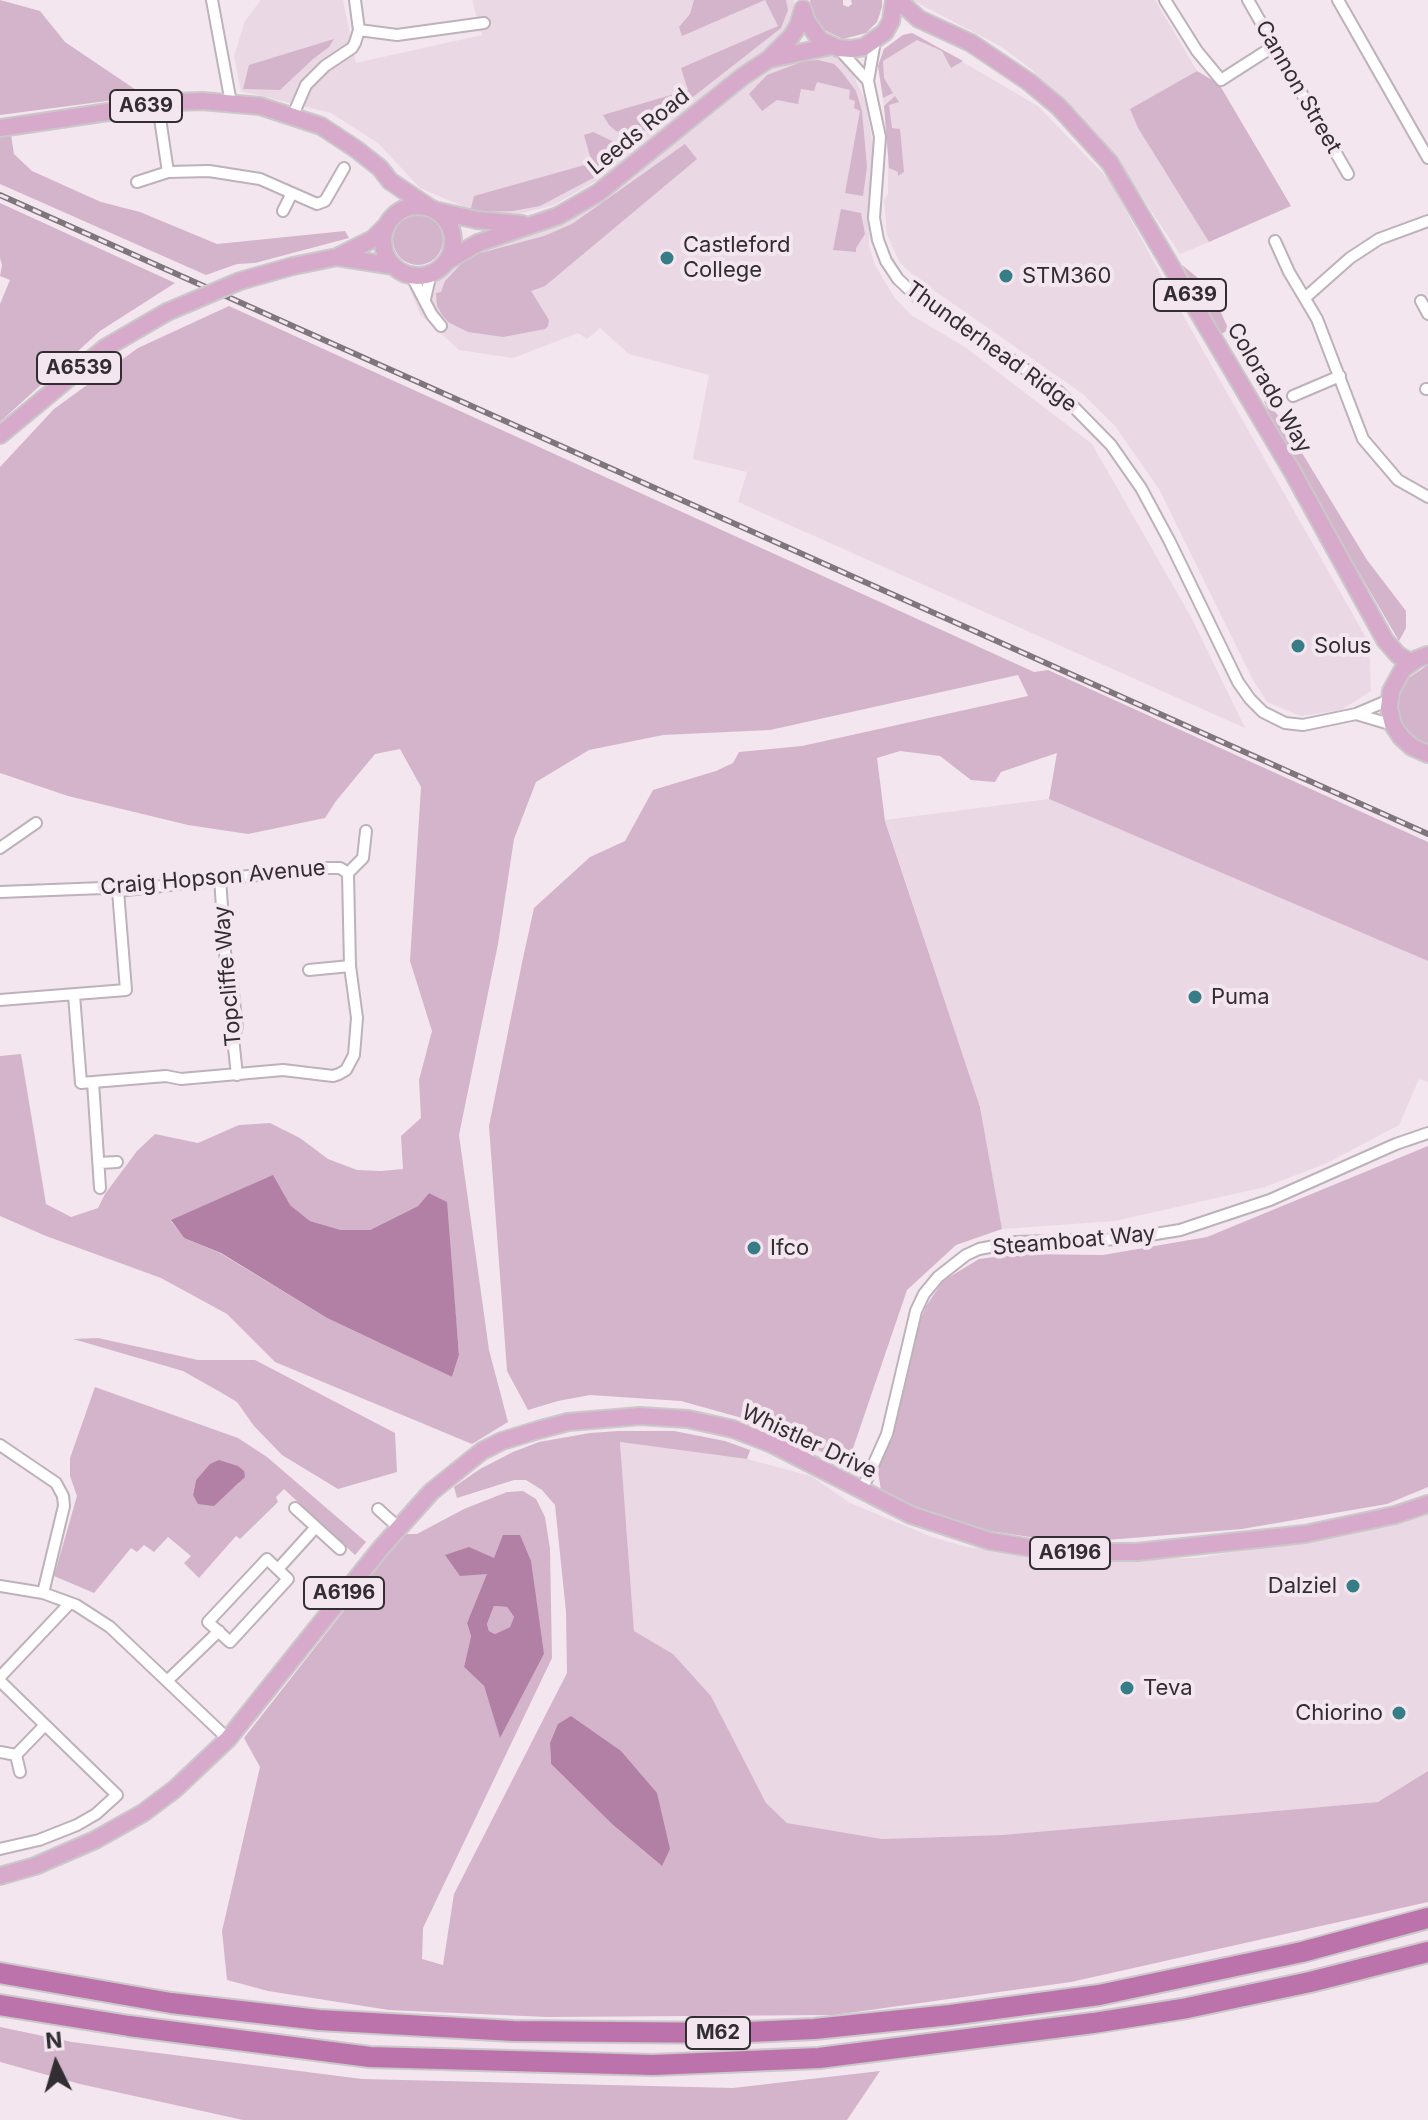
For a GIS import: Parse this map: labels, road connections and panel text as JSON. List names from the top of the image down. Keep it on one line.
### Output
{"streets":{"highway":["M62"],"main road":["A639","Leeds Road","A6539","Colorado Way","Whistler Drive","A6196"],"street":["Cannon Street","Thunderhead Ridge","Craig Hopson Avenue","Topcliffe Way","Steamboat Way"]},"crossings":[["A639","Leeds Road"],["A639","Thunderhead Ridge"],["A639","A6539"],["A639","Colorado Way"],["Thunderhead Ridge","Colorado Way"],["Craig Hopson Avenue","Topcliffe Way"],["Steamboat Way","Whistler Drive"]],"places":["Castleford College","STM360","Solus","Puma","Ifco","Dalziel","Teva","Chiorino"],"north":"top"}
